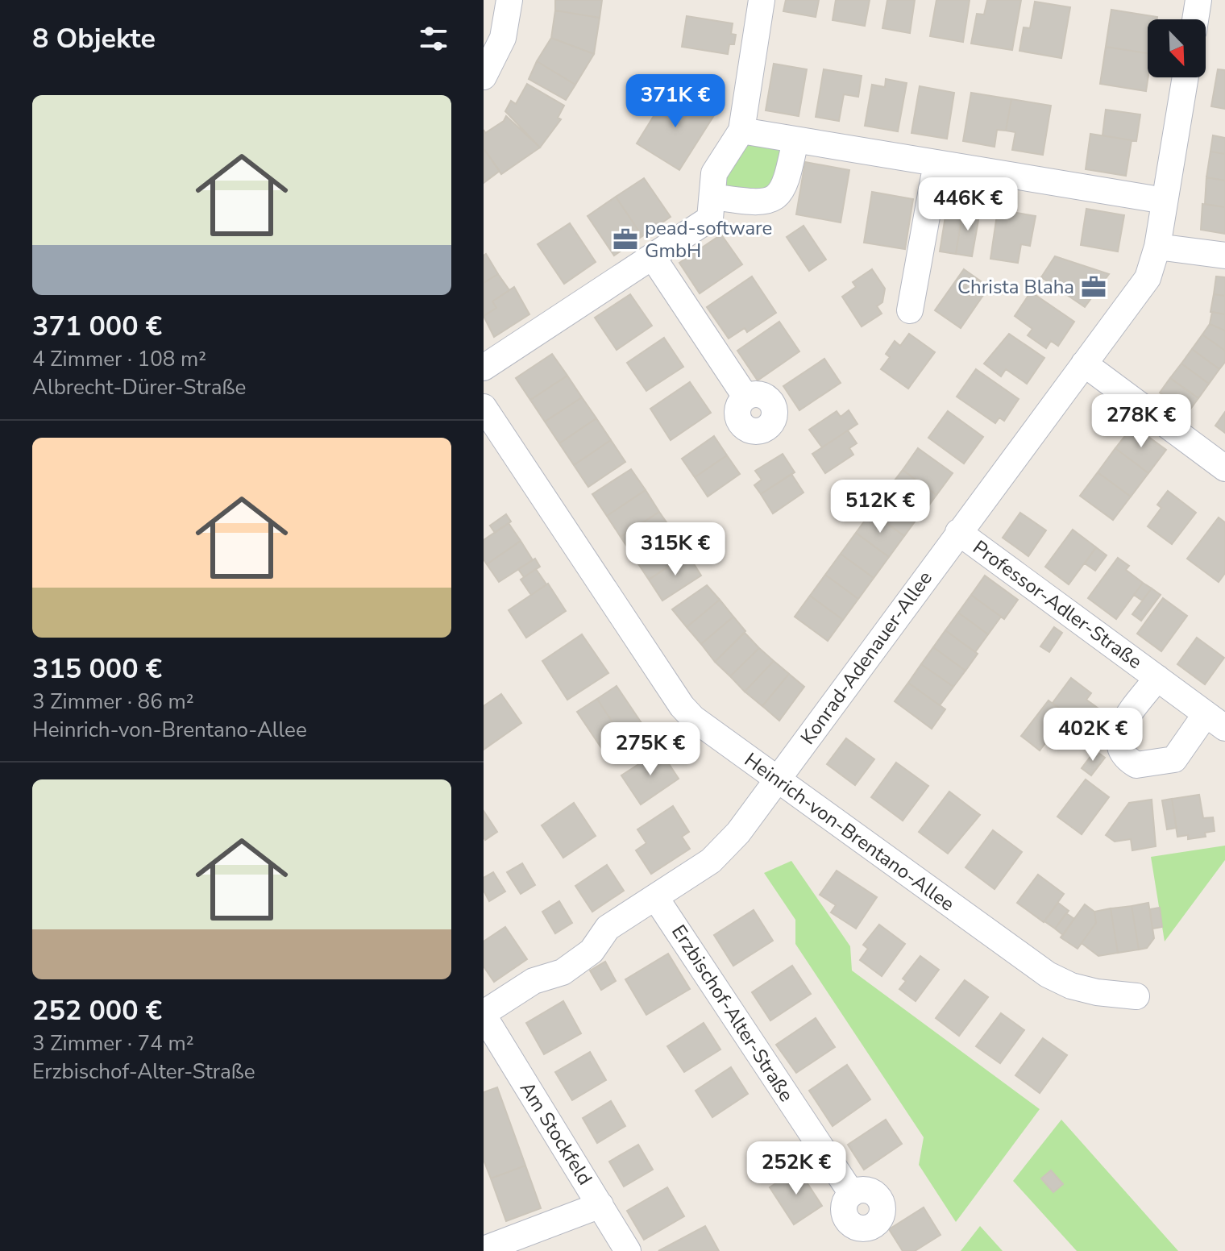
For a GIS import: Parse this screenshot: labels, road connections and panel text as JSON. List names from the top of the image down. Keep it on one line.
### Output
{"streets":{"street":["Professor-Adler-Straße","Konrad-Adenauer-Allee","Heinrich-von-Brentano-Allee","Erzbischof-Alter-Straße","Am Stockfeld"]},"crossings":[["Professor-Adler-Straße","Konrad-Adenauer-Allee"],["Konrad-Adenauer-Allee","Heinrich-von-Brentano-Allee"],["Konrad-Adenauer-Allee","Erzbischof-Alter-Straße"],["Konrad-Adenauer-Allee","Am Stockfeld"]],"places":{"office":["pead-software GmbH","Christa Blaha"]},"north":"bottom right","page":{"heading":"8 Objekte","price":["371K €","446K €","278K €","512K €","315K €","402K €","275K €","252K €"],"list":[{"name":"371 000 €","note":"4 Zimmer · 108 m² · Albrecht-Dürer-Straße"},{"name":"315 000 €","note":"3 Zimmer · 86 m² · Heinrich-von-Brentano-Allee"},{"name":"252 000 €","note":"3 Zimmer · 74 m² · Erzbischof-Alter-Straße"}]}}
